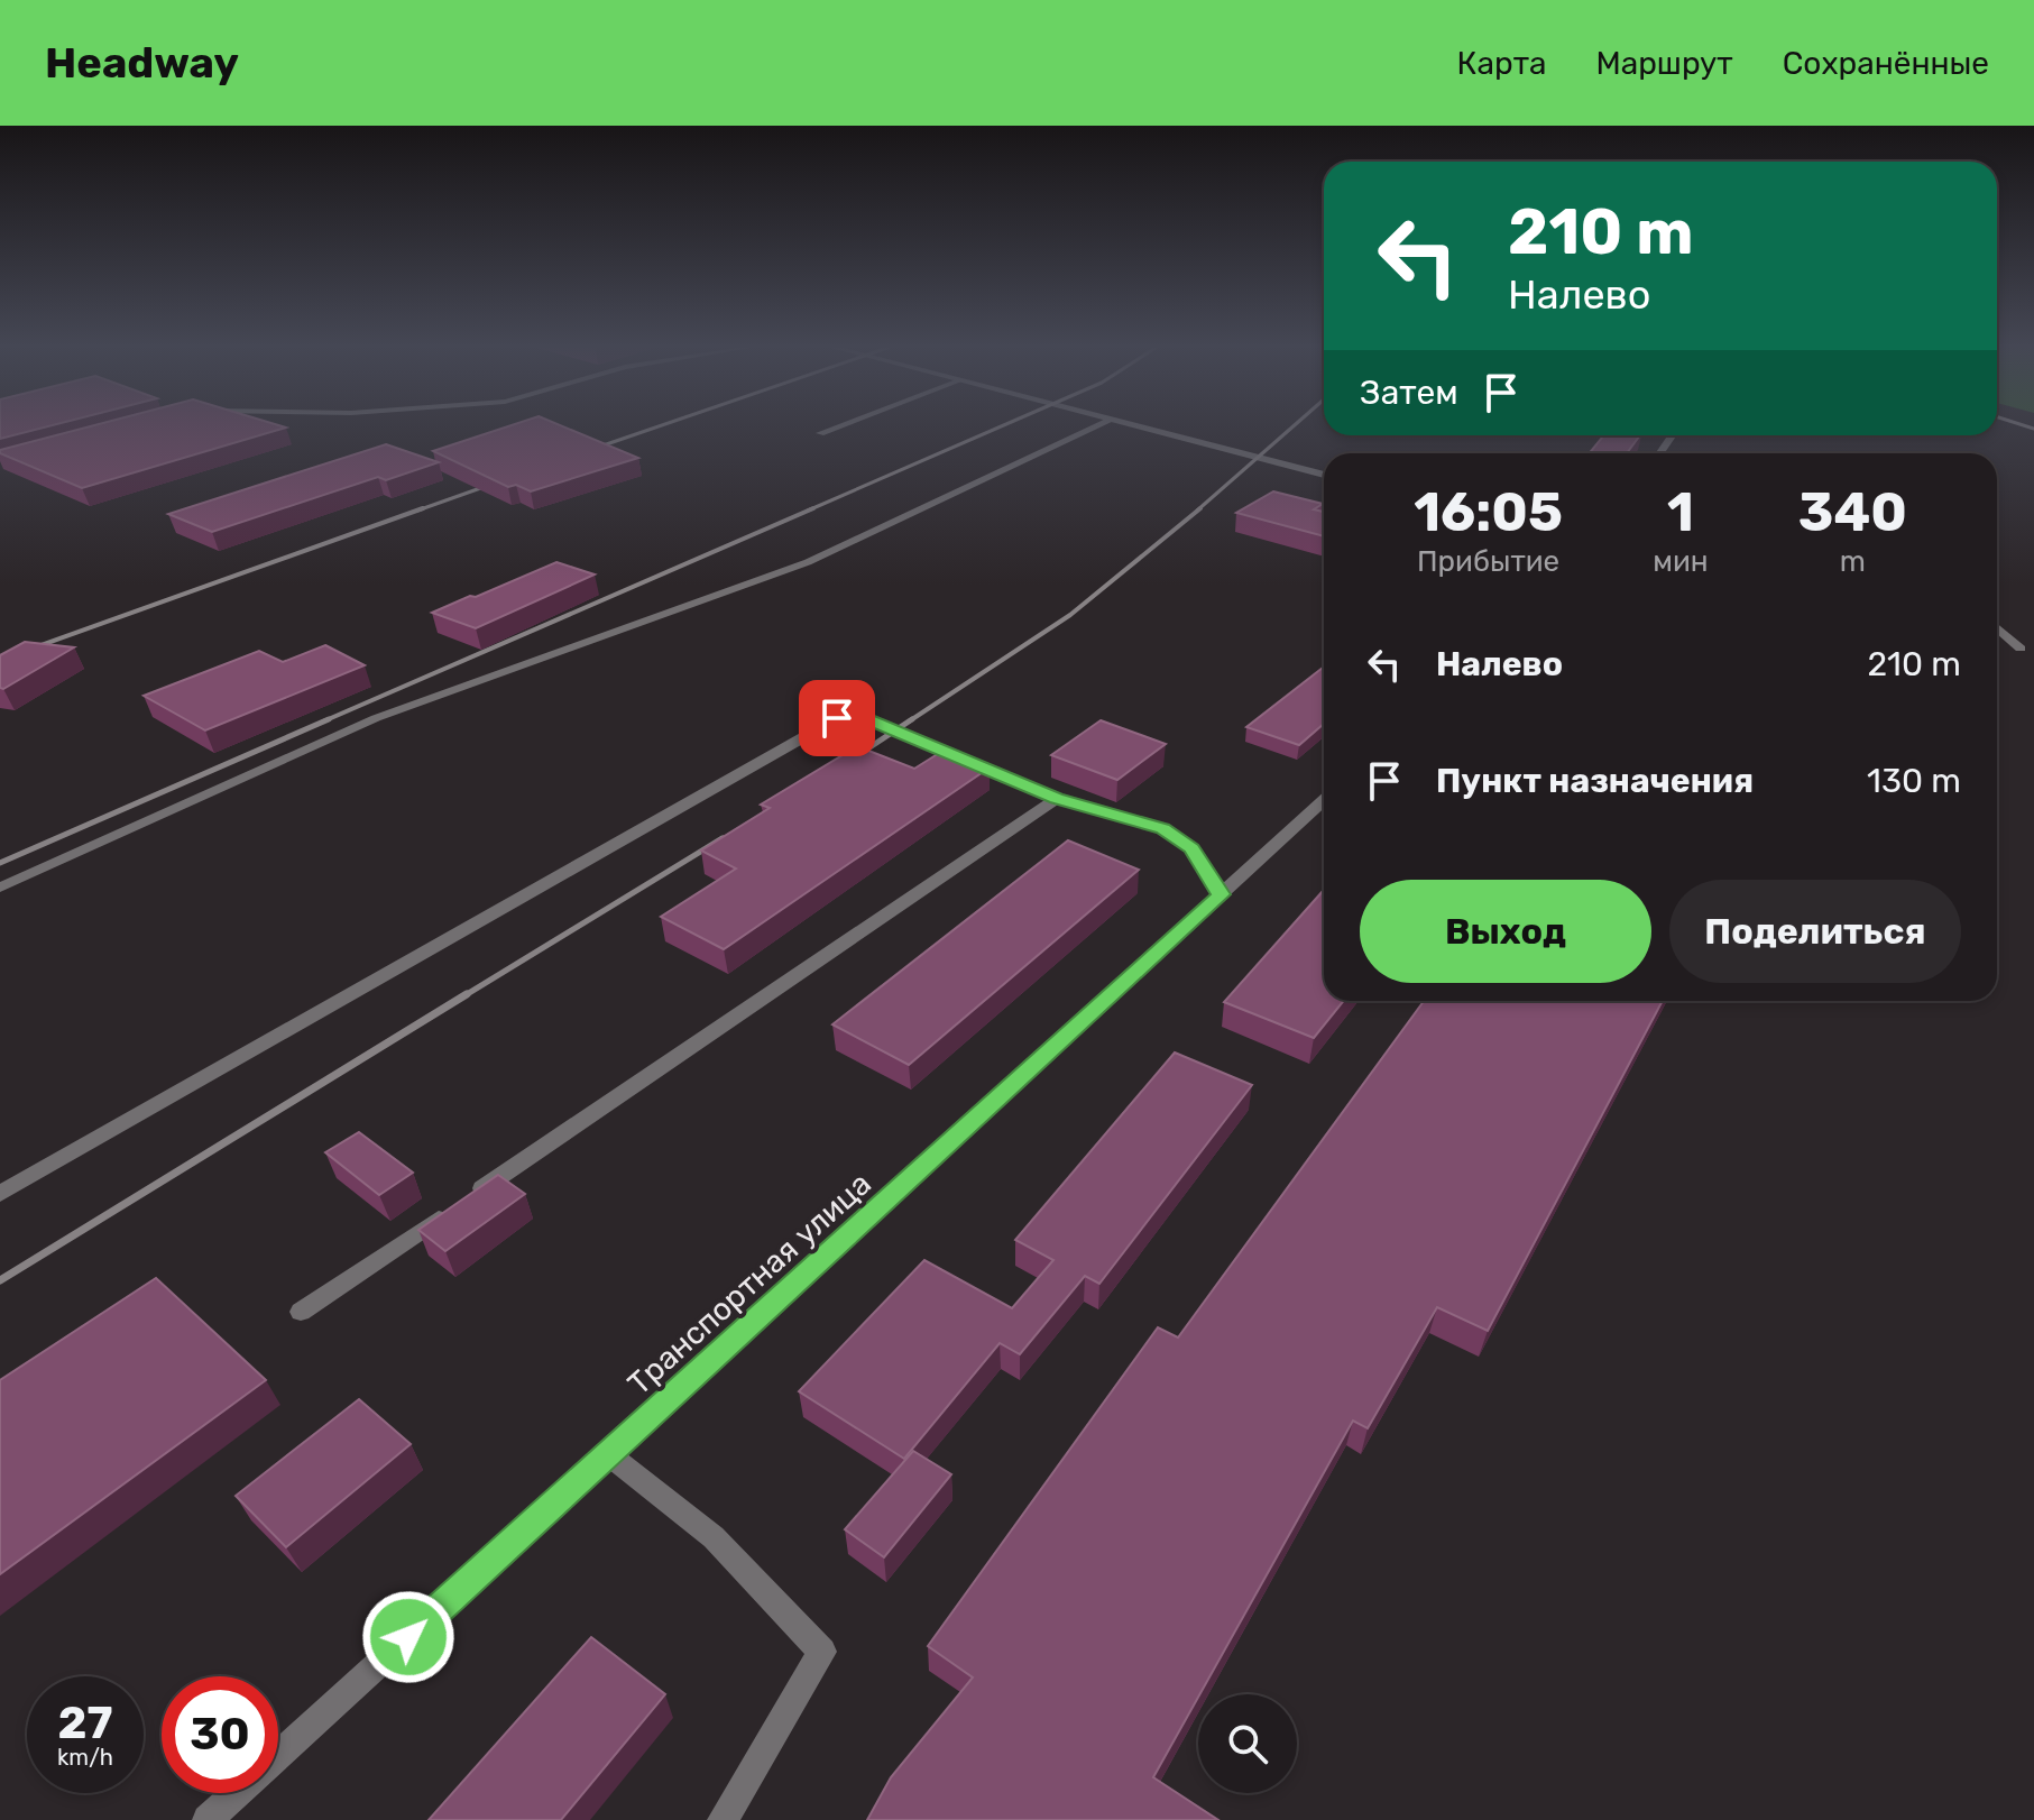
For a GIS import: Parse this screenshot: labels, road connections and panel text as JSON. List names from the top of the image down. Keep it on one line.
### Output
{"streets":{"street":["Транспортная улица"]},"page":{"header":"Headway","nav":["Карта","Маршрут","Сохранённые"],"turn":["210 m","Налево"],"then":"Затем","eta":["16:05","Прибытие","1","мин","340","m"],"list":[{"name":"Налево","value":"210 m"},{"name":"Пункт назначения","value":"130 m"}],"buttons":["Выход","Поделиться"],"speed":"27 km/h","limit":"30"}}
